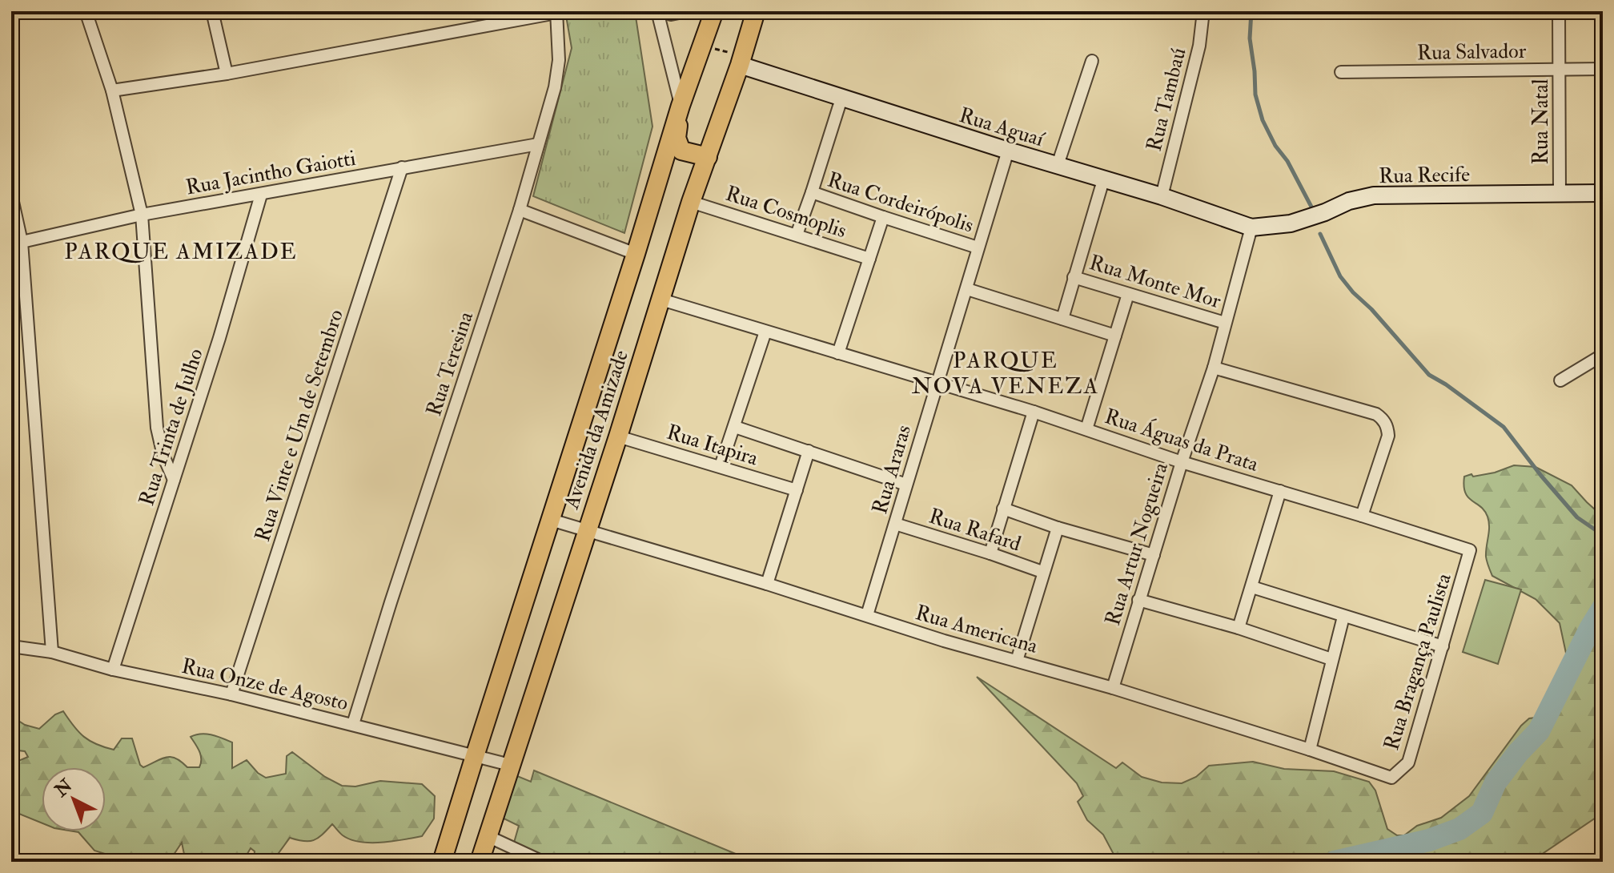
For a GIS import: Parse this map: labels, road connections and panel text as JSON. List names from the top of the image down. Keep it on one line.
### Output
{"streets":{"main road":["Avenida da Amizade"],"street":["Rua Salvador","Rua Tambaú","Rua Natal","Rua Aguaí","Rua Jacintho Gaiotti","Rua Recife","Rua Cordeirópolis","Rua Cosmoplis","Rua Monte Mor","Rua Teresina","Rua Vinte e Um de Setembro","Rua Trinta de Julho","Rua Águas da Prata","Rua Itapira","Rua Araras","Rua Rafard","Rua Artur Nogueira","Rua Americana","Rua Bragança Paulista","Rua Onze de Agosto"]},"crossings":[["Rua Salvador","Rua Natal"],["Rua Tambaú","Rua Aguaí"],["Rua Natal","Rua Recife"],["Rua Aguaí","Rua Recife"],["Rua Aguaí","Avenida da Amizade"],["Rua Aguaí","Rua Araras"],["Rua Aguaí","Rua Artur Nogueira"],["Rua Jacintho Gaiotti","Rua Teresina"],["Rua Jacintho Gaiotti","Rua Vinte e Um de Setembro"],["Rua Jacintho Gaiotti","Rua Trinta de Julho"],["Rua Recife","Rua Artur Nogueira"],["Rua Cordeirópolis","Rua Araras"],["Rua Cosmoplis","Avenida da Amizade"],["Rua Monte Mor","Rua Artur Nogueira"],["Rua Teresina","Rua Onze de Agosto"],["Rua Vinte e Um de Setembro","Rua Onze de Agosto"],["Rua Trinta de Julho","Rua Onze de Agosto"],["Avenida da Amizade","Rua Águas da Prata"],["Avenida da Amizade","Rua Itapira"],["Avenida da Amizade","Rua Americana"],["Avenida da Amizade","Rua Onze de Agosto"],["Rua Águas da Prata","Rua Araras"],["Rua Águas da Prata","Rua Artur Nogueira"],["Rua Águas da Prata","Rua Bragança Paulista"],["Rua Araras","Rua Rafard"],["Rua Araras","Rua Americana"],["Rua Artur Nogueira","Rua Americana"],["Rua Americana","Rua Bragança Paulista"]],"districts":["PARQUE AMIZADE","PARQUE NOVA VENEZA"],"north":"top left"}
